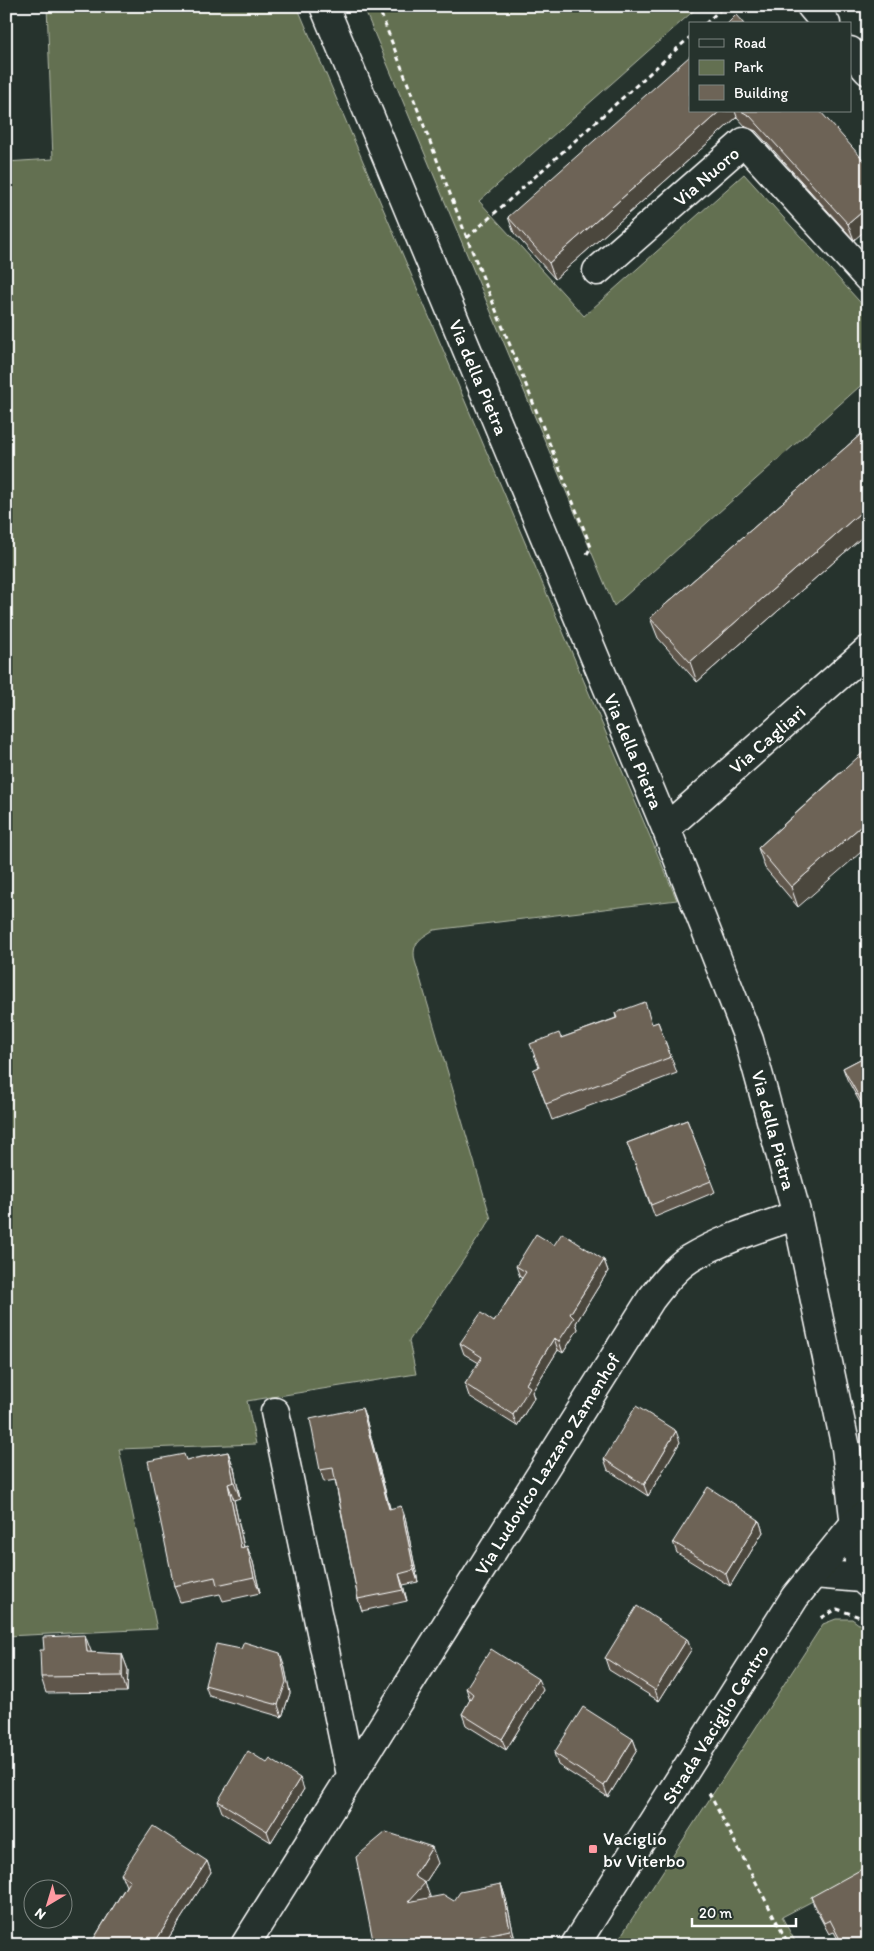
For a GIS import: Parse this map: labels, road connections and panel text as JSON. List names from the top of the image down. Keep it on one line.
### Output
{"streets":{"street":["Via Nuoro","Via della Pietra","Via Cagliari","Via Ludovico Lazzaro Zamenhof","Strada Vaciglio Centro"]},"crossings":[["Via della Pietra","Via Cagliari"],["Via della Pietra","Via Ludovico Lazzaro Zamenhof"],["Via della Pietra","Strada Vaciglio Centro"]],"places":{"transit":["Vaciglio bv Viterbo"]},"legend":["Road","Park","Building"],"scale_bar":"20 m","north":"bottom left"}
